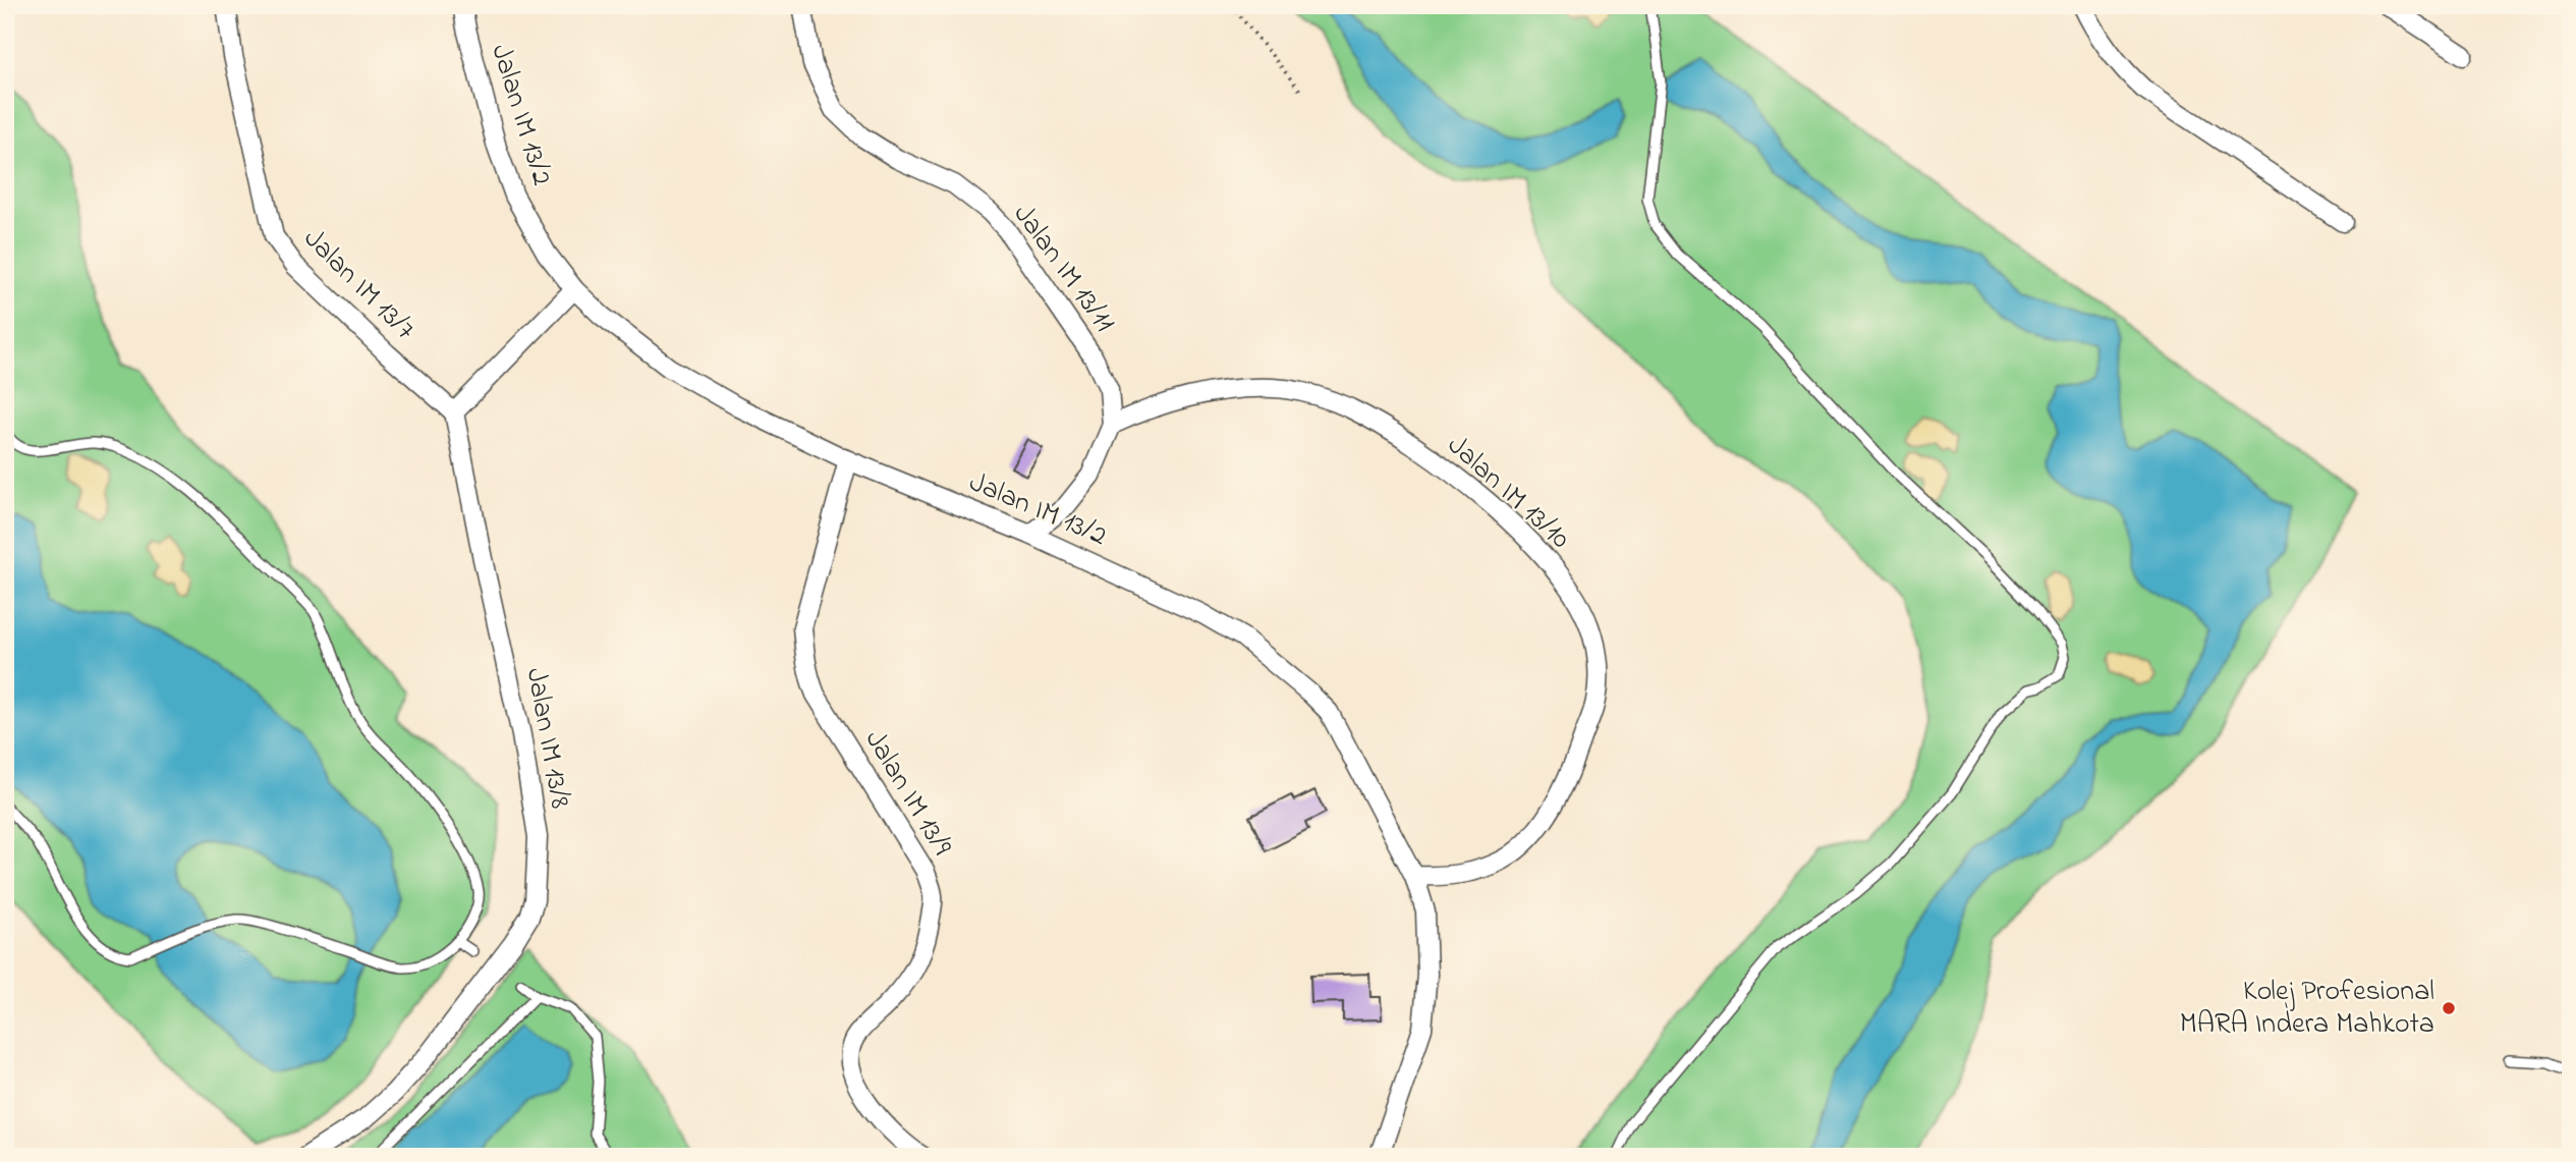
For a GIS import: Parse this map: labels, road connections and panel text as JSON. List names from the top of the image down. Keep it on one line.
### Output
{"streets":{"street":["Jalan IM 13/2","Jalan IM 13/11","Jalan IM 13/7","Jalan IM 13/10","Jalan IM 13/8","Jalan IM 13/9"]},"crossings":[["Jalan IM 13/2","Jalan IM 13/11"],["Jalan IM 13/2","Jalan IM 13/10"],["Jalan IM 13/2","Jalan IM 13/9"],["Jalan IM 13/11","Jalan IM 13/10"],["Jalan IM 13/7","Jalan IM 13/8"]],"places":["Kolej Profesional MARA Indera Mahkota"]}
